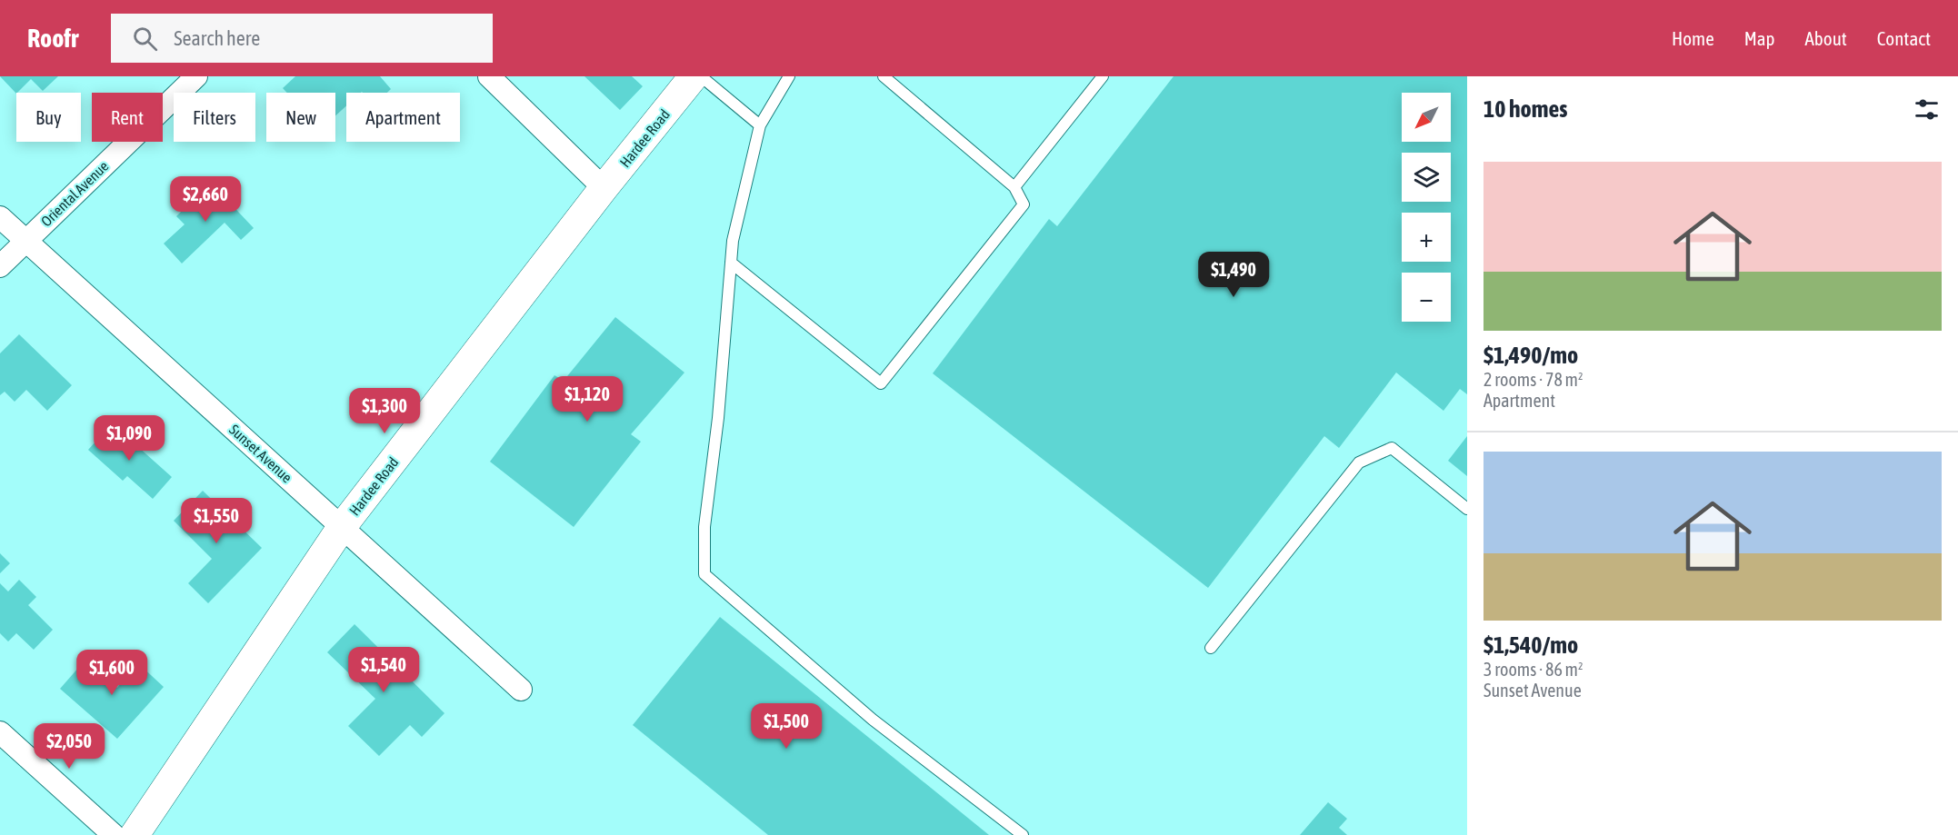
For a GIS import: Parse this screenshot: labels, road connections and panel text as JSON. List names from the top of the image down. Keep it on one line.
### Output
{"streets":{"street":["Hardee Road","Oriental Avenue","Sunset Avenue"]},"crossings":[["Hardee Road","Sunset Avenue"],["Oriental Avenue","Sunset Avenue"]],"north":"bottom left","page":{"header":"Roofr","search":"Search here","nav":["Home","Map","About","Contact"],"heading":"10 homes","map_buttons":["+","−"],"chip":["Buy","Rent","Filters","New","Apartment"],"list":[{"name":"$1,490/mo","note":"2 rooms · 78 m² · Apartment"},{"name":"$1,540/mo","note":"3 rooms · 86 m² · Sunset Avenue"}],"price":["$2,660","$1,490","$1,120","$1,300","$1,090","$1,550","$1,540","$1,600","$1,500","$2,050"]}}
